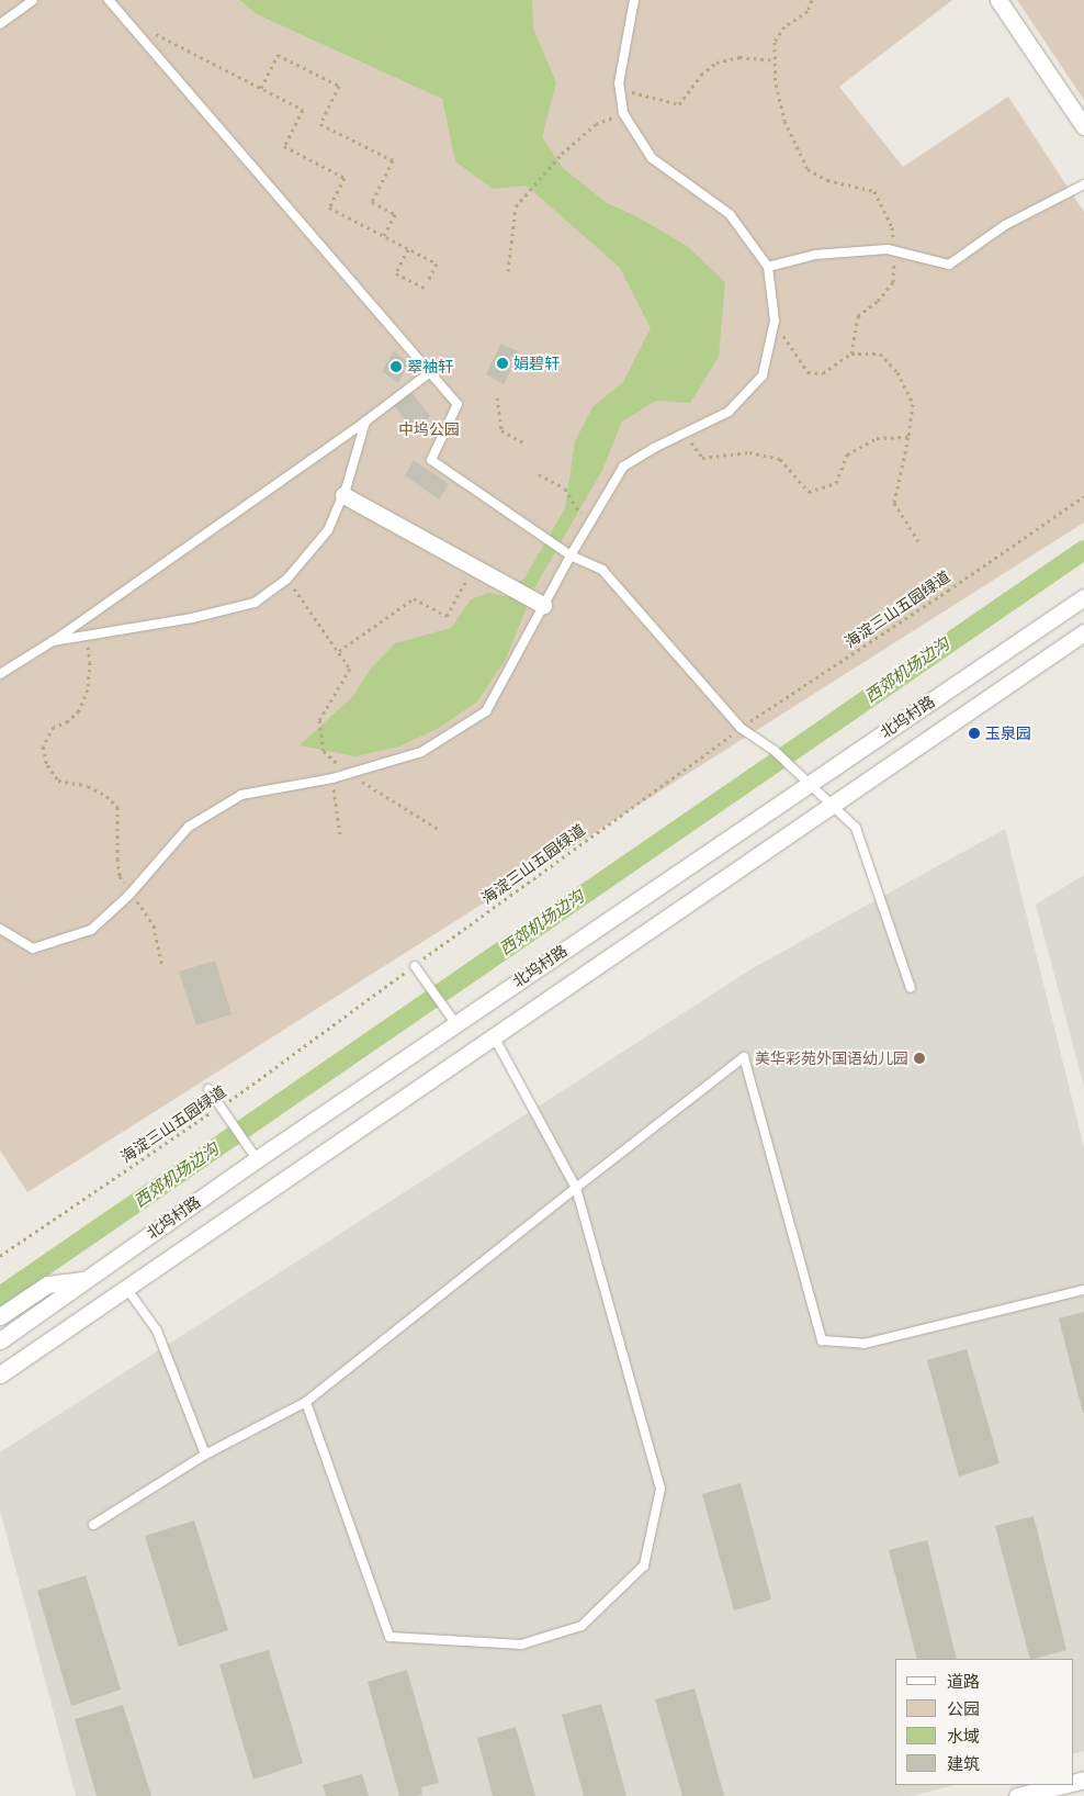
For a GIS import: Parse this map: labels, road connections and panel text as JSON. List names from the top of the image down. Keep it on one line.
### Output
{"streets":{"main road":["北坞村路"],"path":["海淀三山五园绿道"]},"water":["西郊机场边沟"],"parks":["中坞公园"],"places":["娟碧轩","翠袖轩","玉泉园","美华彩苑外国语幼儿园"],"legend":["道路","公园","水域","建筑"]}
